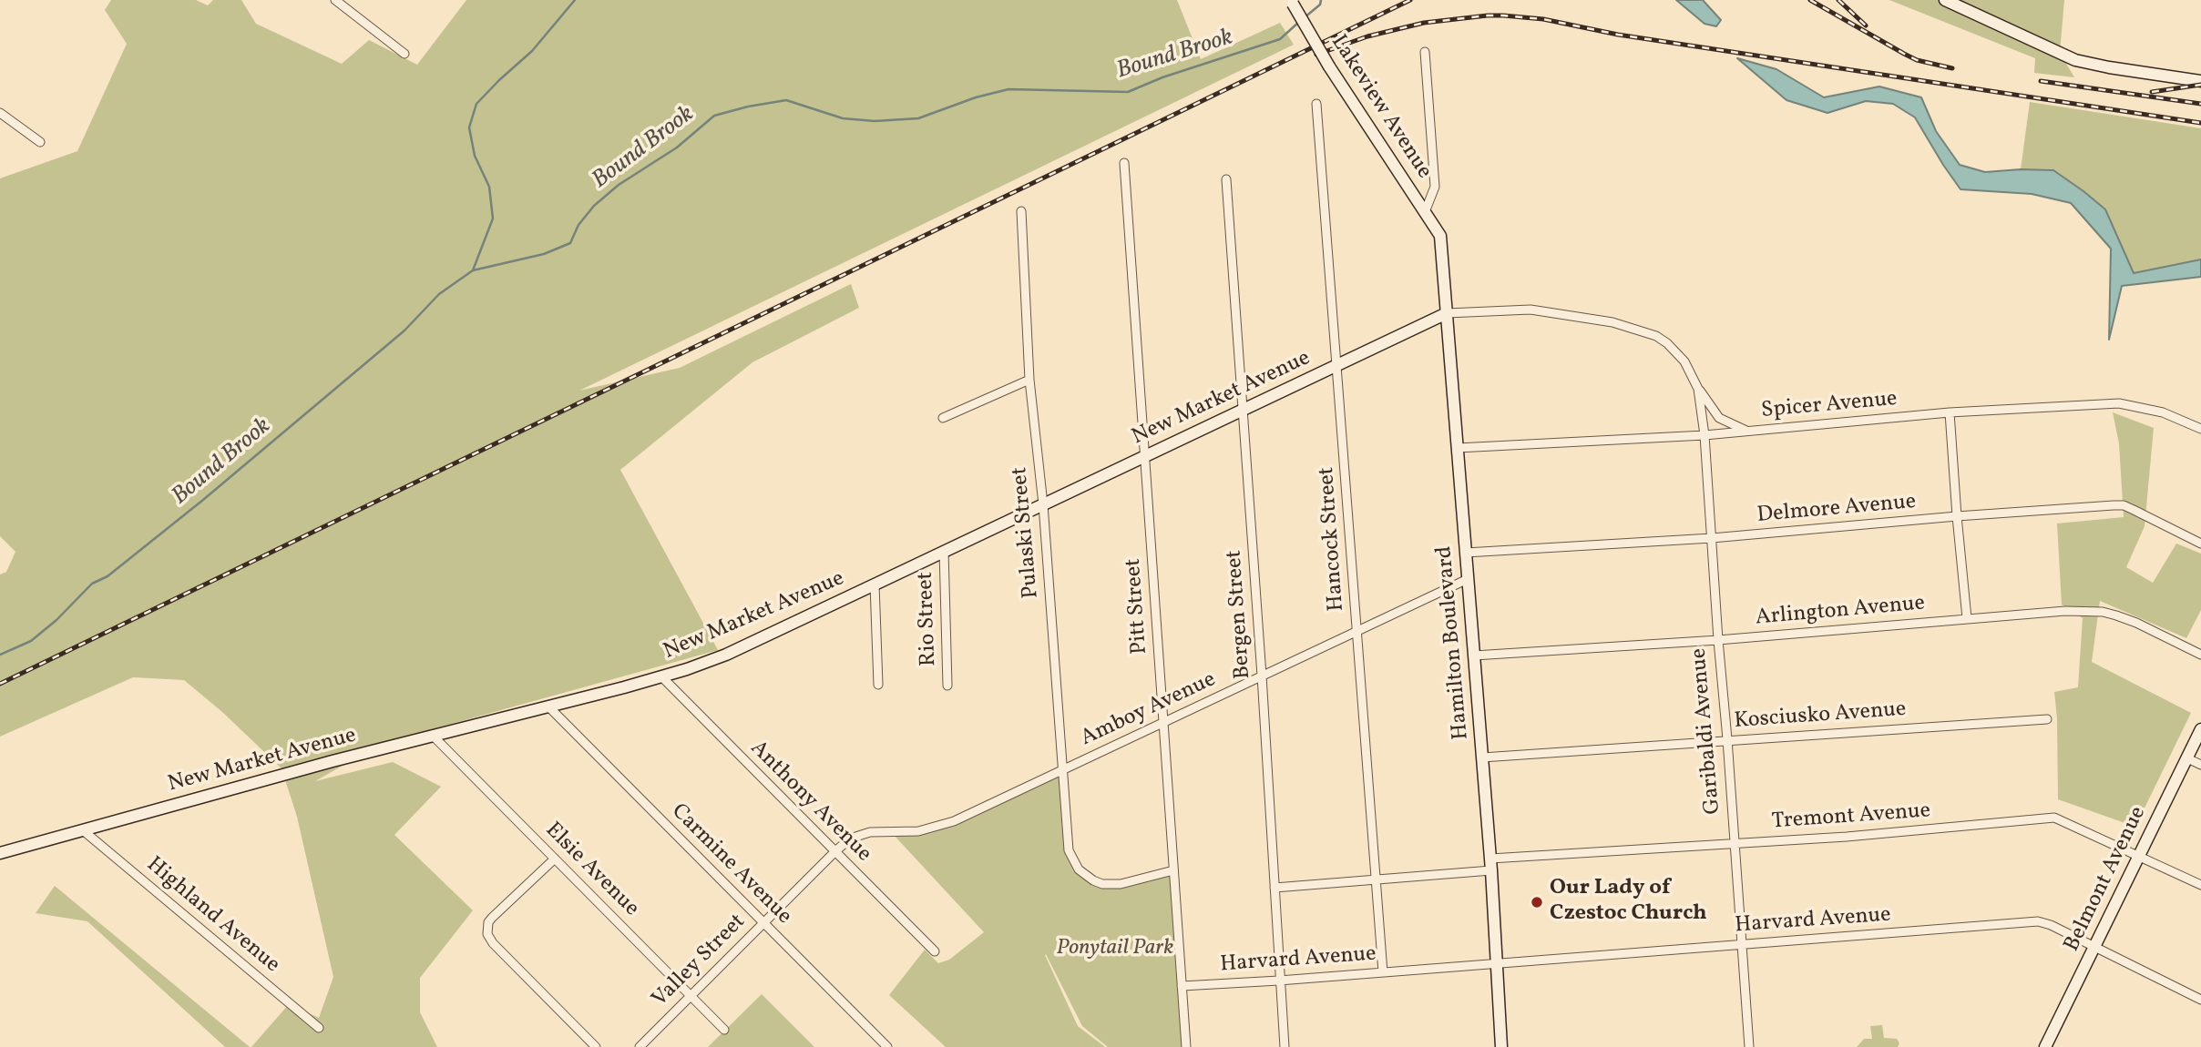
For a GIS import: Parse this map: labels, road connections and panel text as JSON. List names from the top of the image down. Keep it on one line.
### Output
{"streets":{"main road":["Lakeview Avenue","New Market Avenue","Hamilton Boulevard","Belmont Avenue"],"street":["Spicer Avenue","Delmore Avenue","Pulaski Street","Hancock Street","Pitt Street","Arlington Avenue","Bergen Street","Rio Street","Amboy Avenue","Kosciusko Avenue","Garibaldi Avenue","Anthony Avenue","Tremont Avenue","Carmine Avenue","Elsie Avenue","Highland Avenue","Harvard Avenue","Valley Street"]},"crossings":[["Lakeview Avenue","Hamilton Boulevard"],["New Market Avenue","Pulaski Street"],["New Market Avenue","Hancock Street"],["New Market Avenue","Pitt Street"],["New Market Avenue","Bergen Street"],["New Market Avenue","Rio Street"],["New Market Avenue","Hamilton Boulevard"],["New Market Avenue","Anthony Avenue"],["New Market Avenue","Carmine Avenue"],["New Market Avenue","Elsie Avenue"],["New Market Avenue","Highland Avenue"],["Spicer Avenue","Hamilton Boulevard"],["Spicer Avenue","Garibaldi Avenue"],["Delmore Avenue","Hamilton Boulevard"],["Delmore Avenue","Garibaldi Avenue"],["Pulaski Street","Pitt Street"],["Pulaski Street","Amboy Avenue"],["Hancock Street","Amboy Avenue"],["Hancock Street","Tremont Avenue"],["Hancock Street","Harvard Avenue"],["Pitt Street","Amboy Avenue"],["Pitt Street","Harvard Avenue"],["Arlington Avenue","Hamilton Boulevard"],["Arlington Avenue","Garibaldi Avenue"],["Bergen Street","Amboy Avenue"],["Bergen Street","Tremont Avenue"],["Bergen Street","Harvard Avenue"],["Hamilton Boulevard","Amboy Avenue"],["Hamilton Boulevard","Kosciusko Avenue"],["Hamilton Boulevard","Tremont Avenue"],["Hamilton Boulevard","Harvard Avenue"],["Amboy Avenue","Valley Street"],["Kosciusko Avenue","Garibaldi Avenue"],["Garibaldi Avenue","Tremont Avenue"],["Garibaldi Avenue","Harvard Avenue"],["Anthony Avenue","Valley Street"],["Tremont Avenue","Belmont Avenue"],["Carmine Avenue","Valley Street"],["Elsie Avenue","Valley Street"],["Belmont Avenue","Harvard Avenue"]],"water":["Bound Brook"],"parks":["Ponytail Park"],"places":["Our Lady of Czestoc Church"]}
